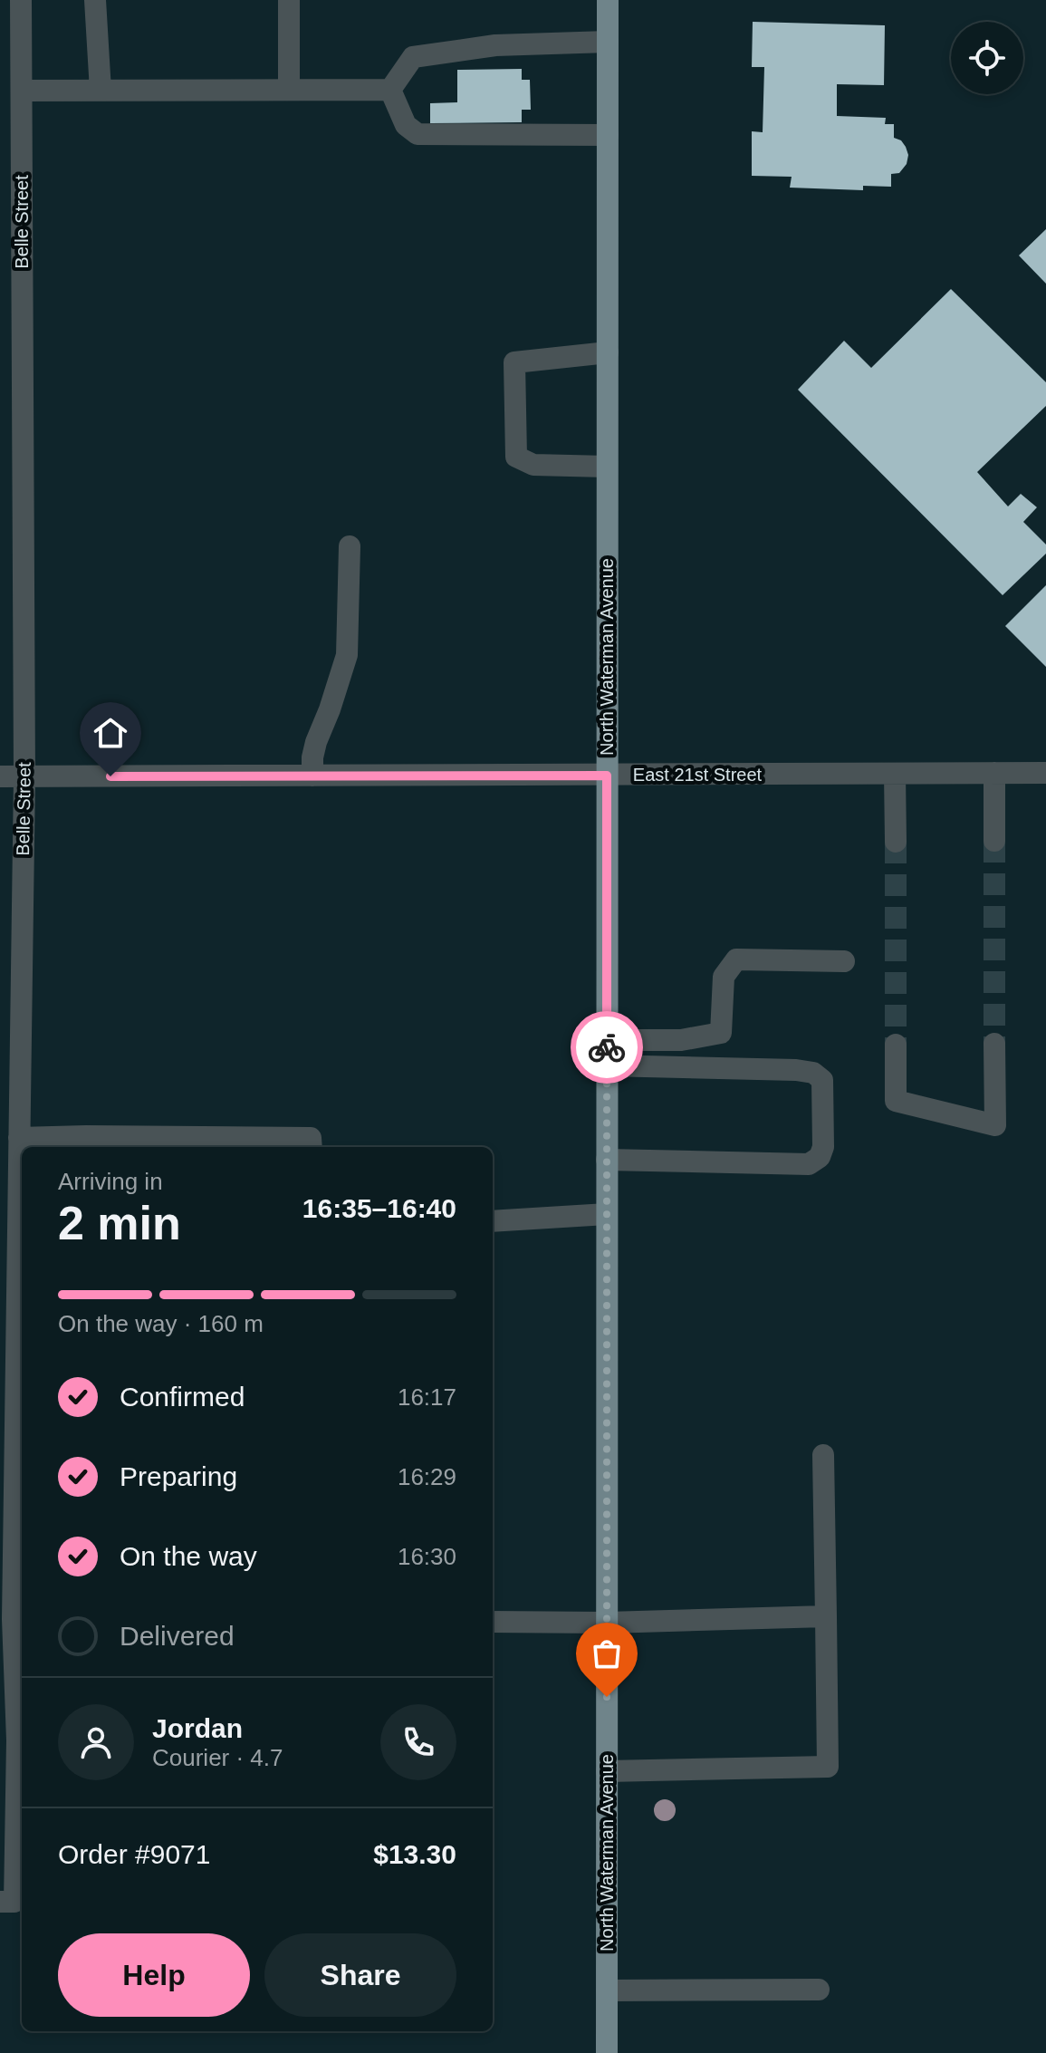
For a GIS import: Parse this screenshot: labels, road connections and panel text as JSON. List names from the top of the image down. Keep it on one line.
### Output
{"streets":{"main road":["North Waterman Avenue"],"street":["Belle Street","East 21st Street"]},"crossings":[["Belle Street","East 21st Street"],["North Waterman Avenue","East 21st Street"]],"page":{"heading":["2 min","Arriving in","16:35–16:40"],"panel":["Jordan","Courier · 4.7","Order #9071","$13.30"],"bar":"On the way · 160 m","list":[["Confirmed","16:17"],["Preparing","16:29"],["On the way","16:30"],"Delivered"],"buttons":["Help","Share"]}}
